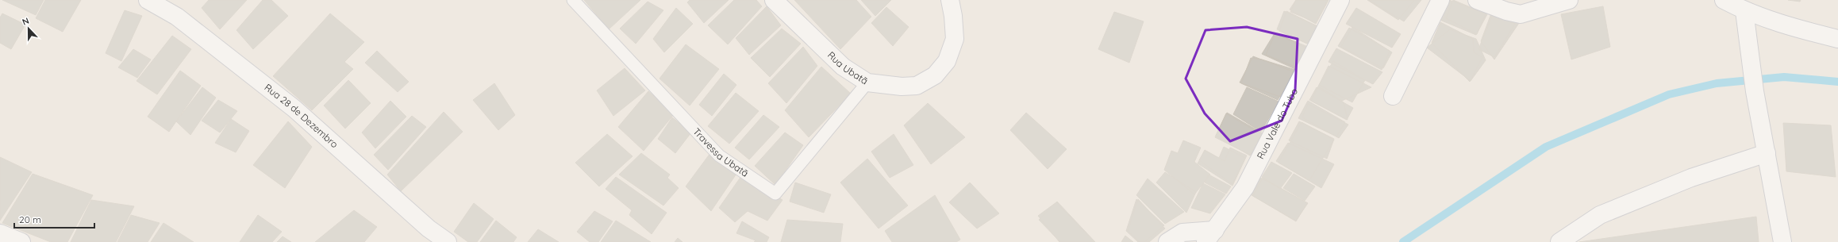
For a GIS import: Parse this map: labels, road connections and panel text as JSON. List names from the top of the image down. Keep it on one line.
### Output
{"streets":{"street":["Rua Ubatã","Rua 28 de Dezembro","Rua Vale do Tubo"],"lane":["Travessa Ubatã"]},"crossings":[["Rua Ubatã","Travessa Ubatã"]],"scale_bar":"20 m","north":"top"}
